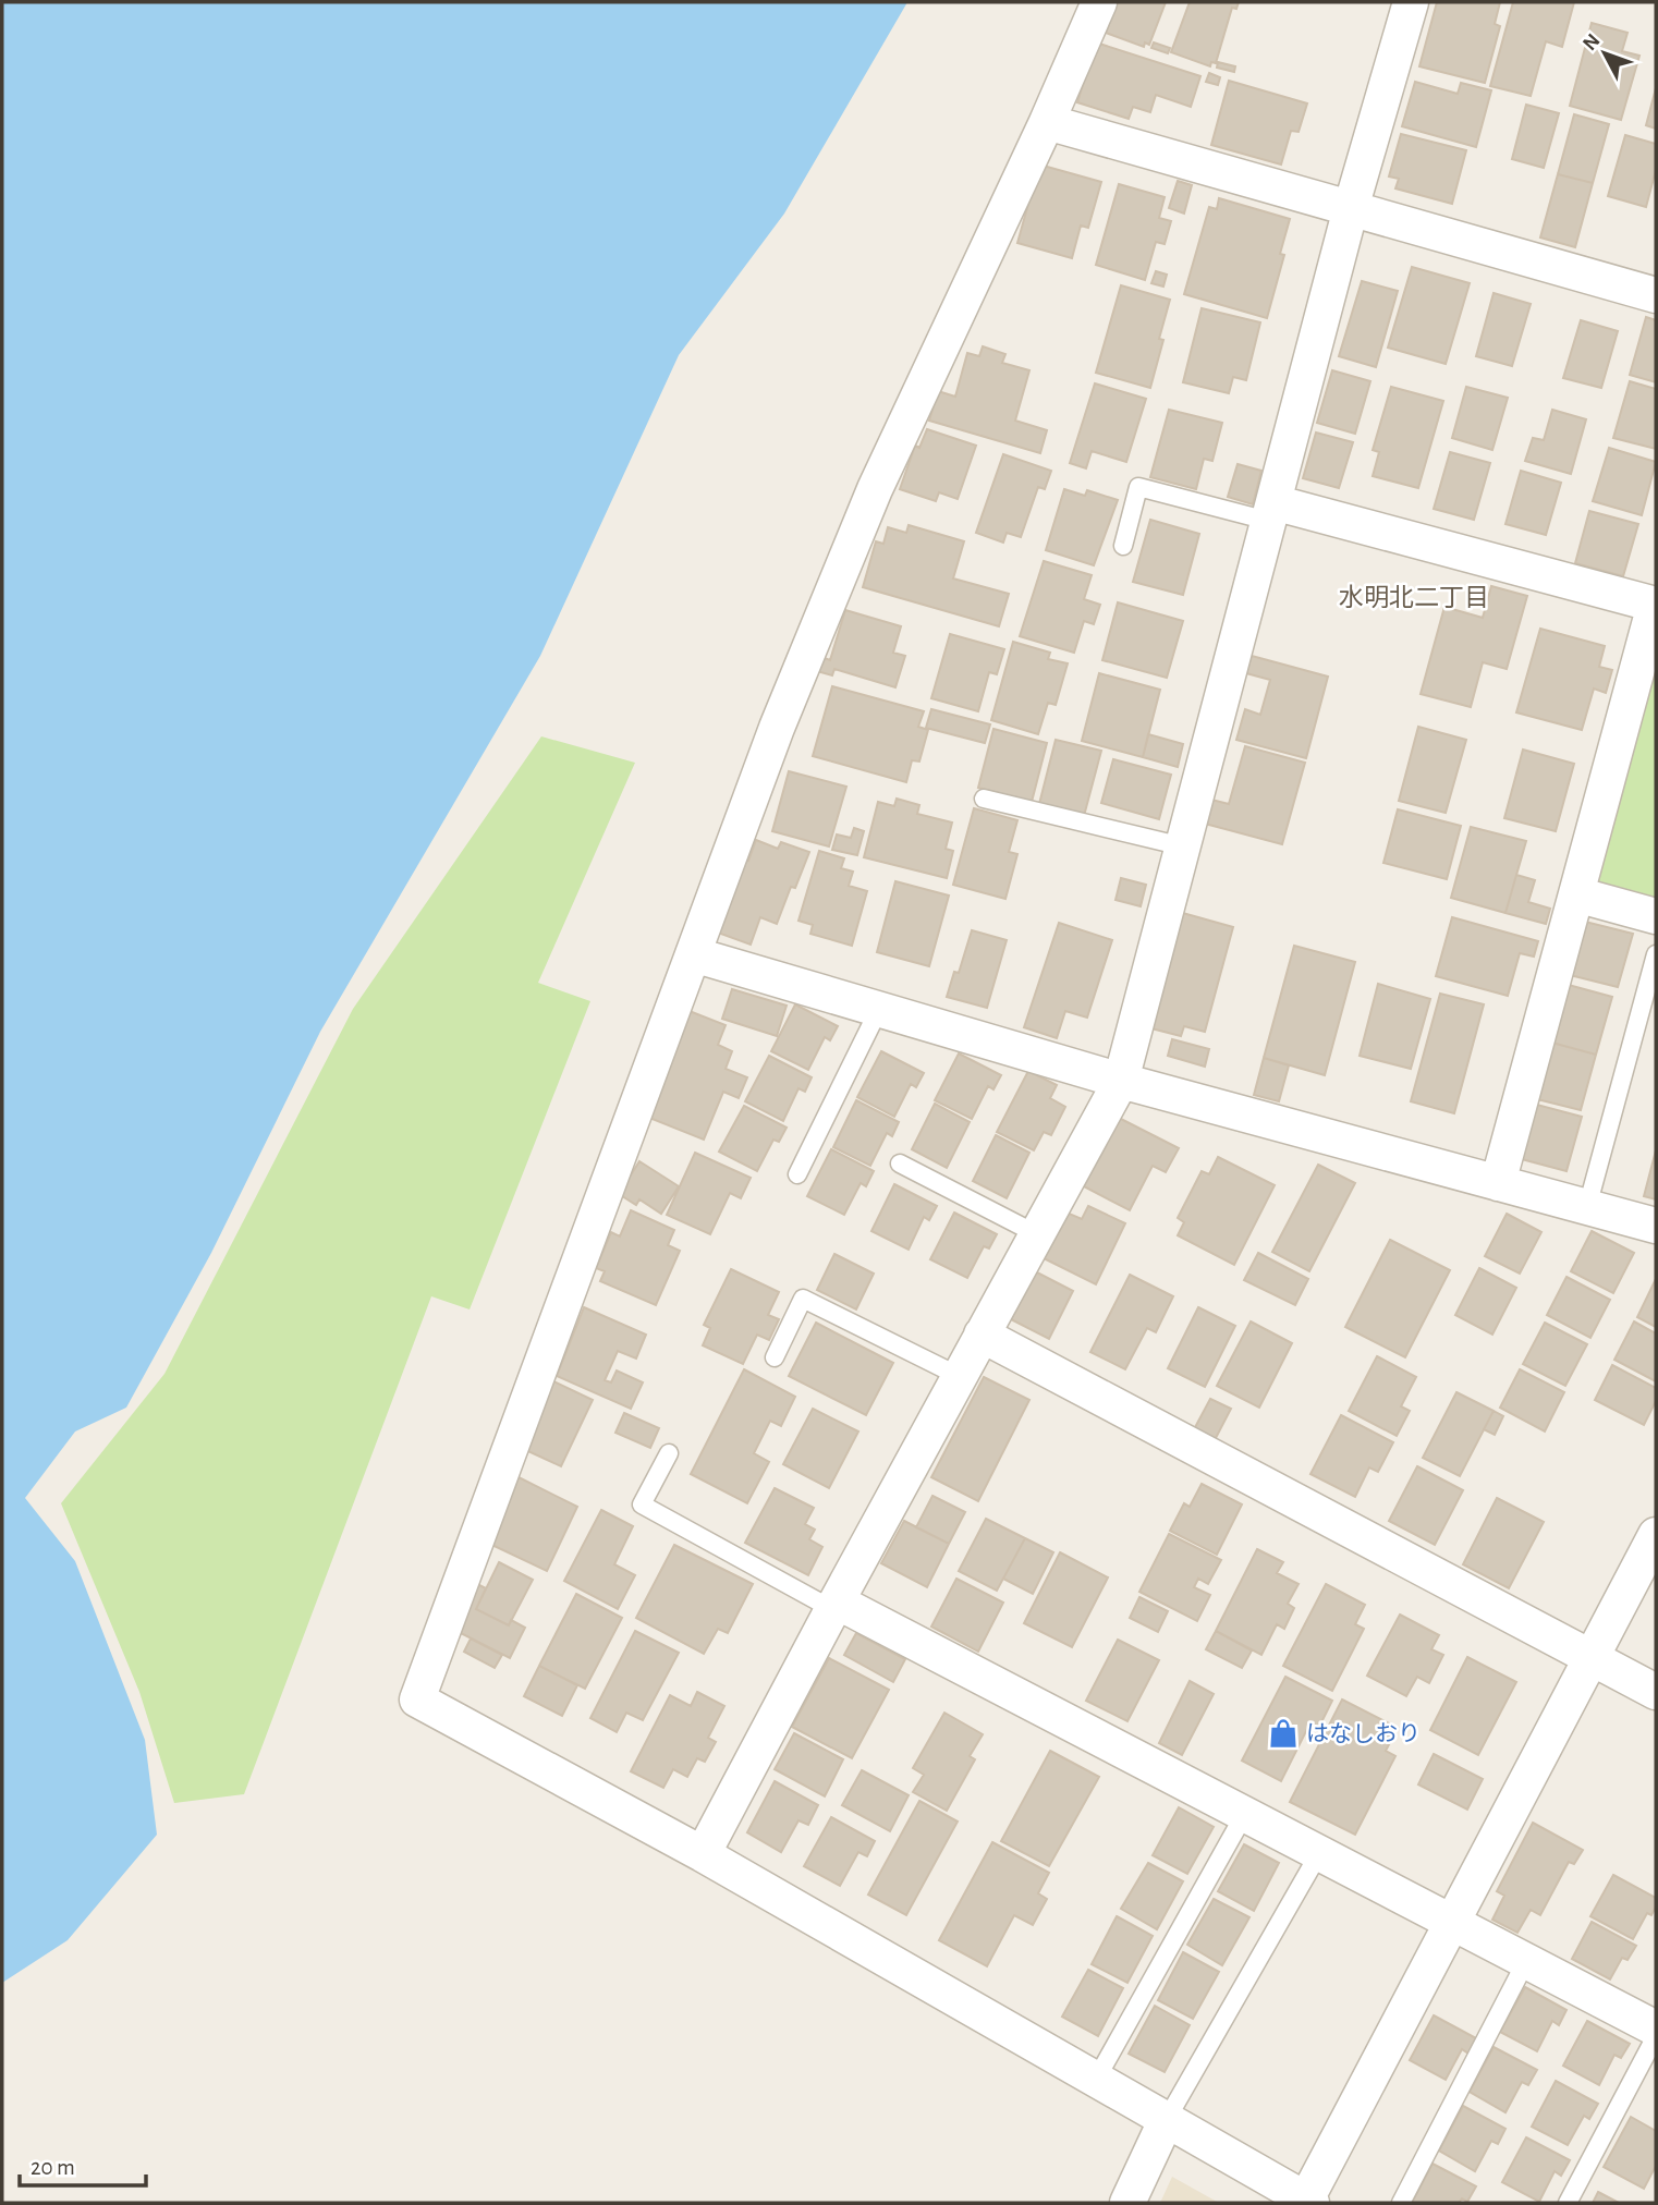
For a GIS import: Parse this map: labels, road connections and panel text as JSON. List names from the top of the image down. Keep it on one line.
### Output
{"districts":["水明北二丁目"],"places":{"shop":["はなしおり"]},"scale_bar":"20 m","north":"top left"}
